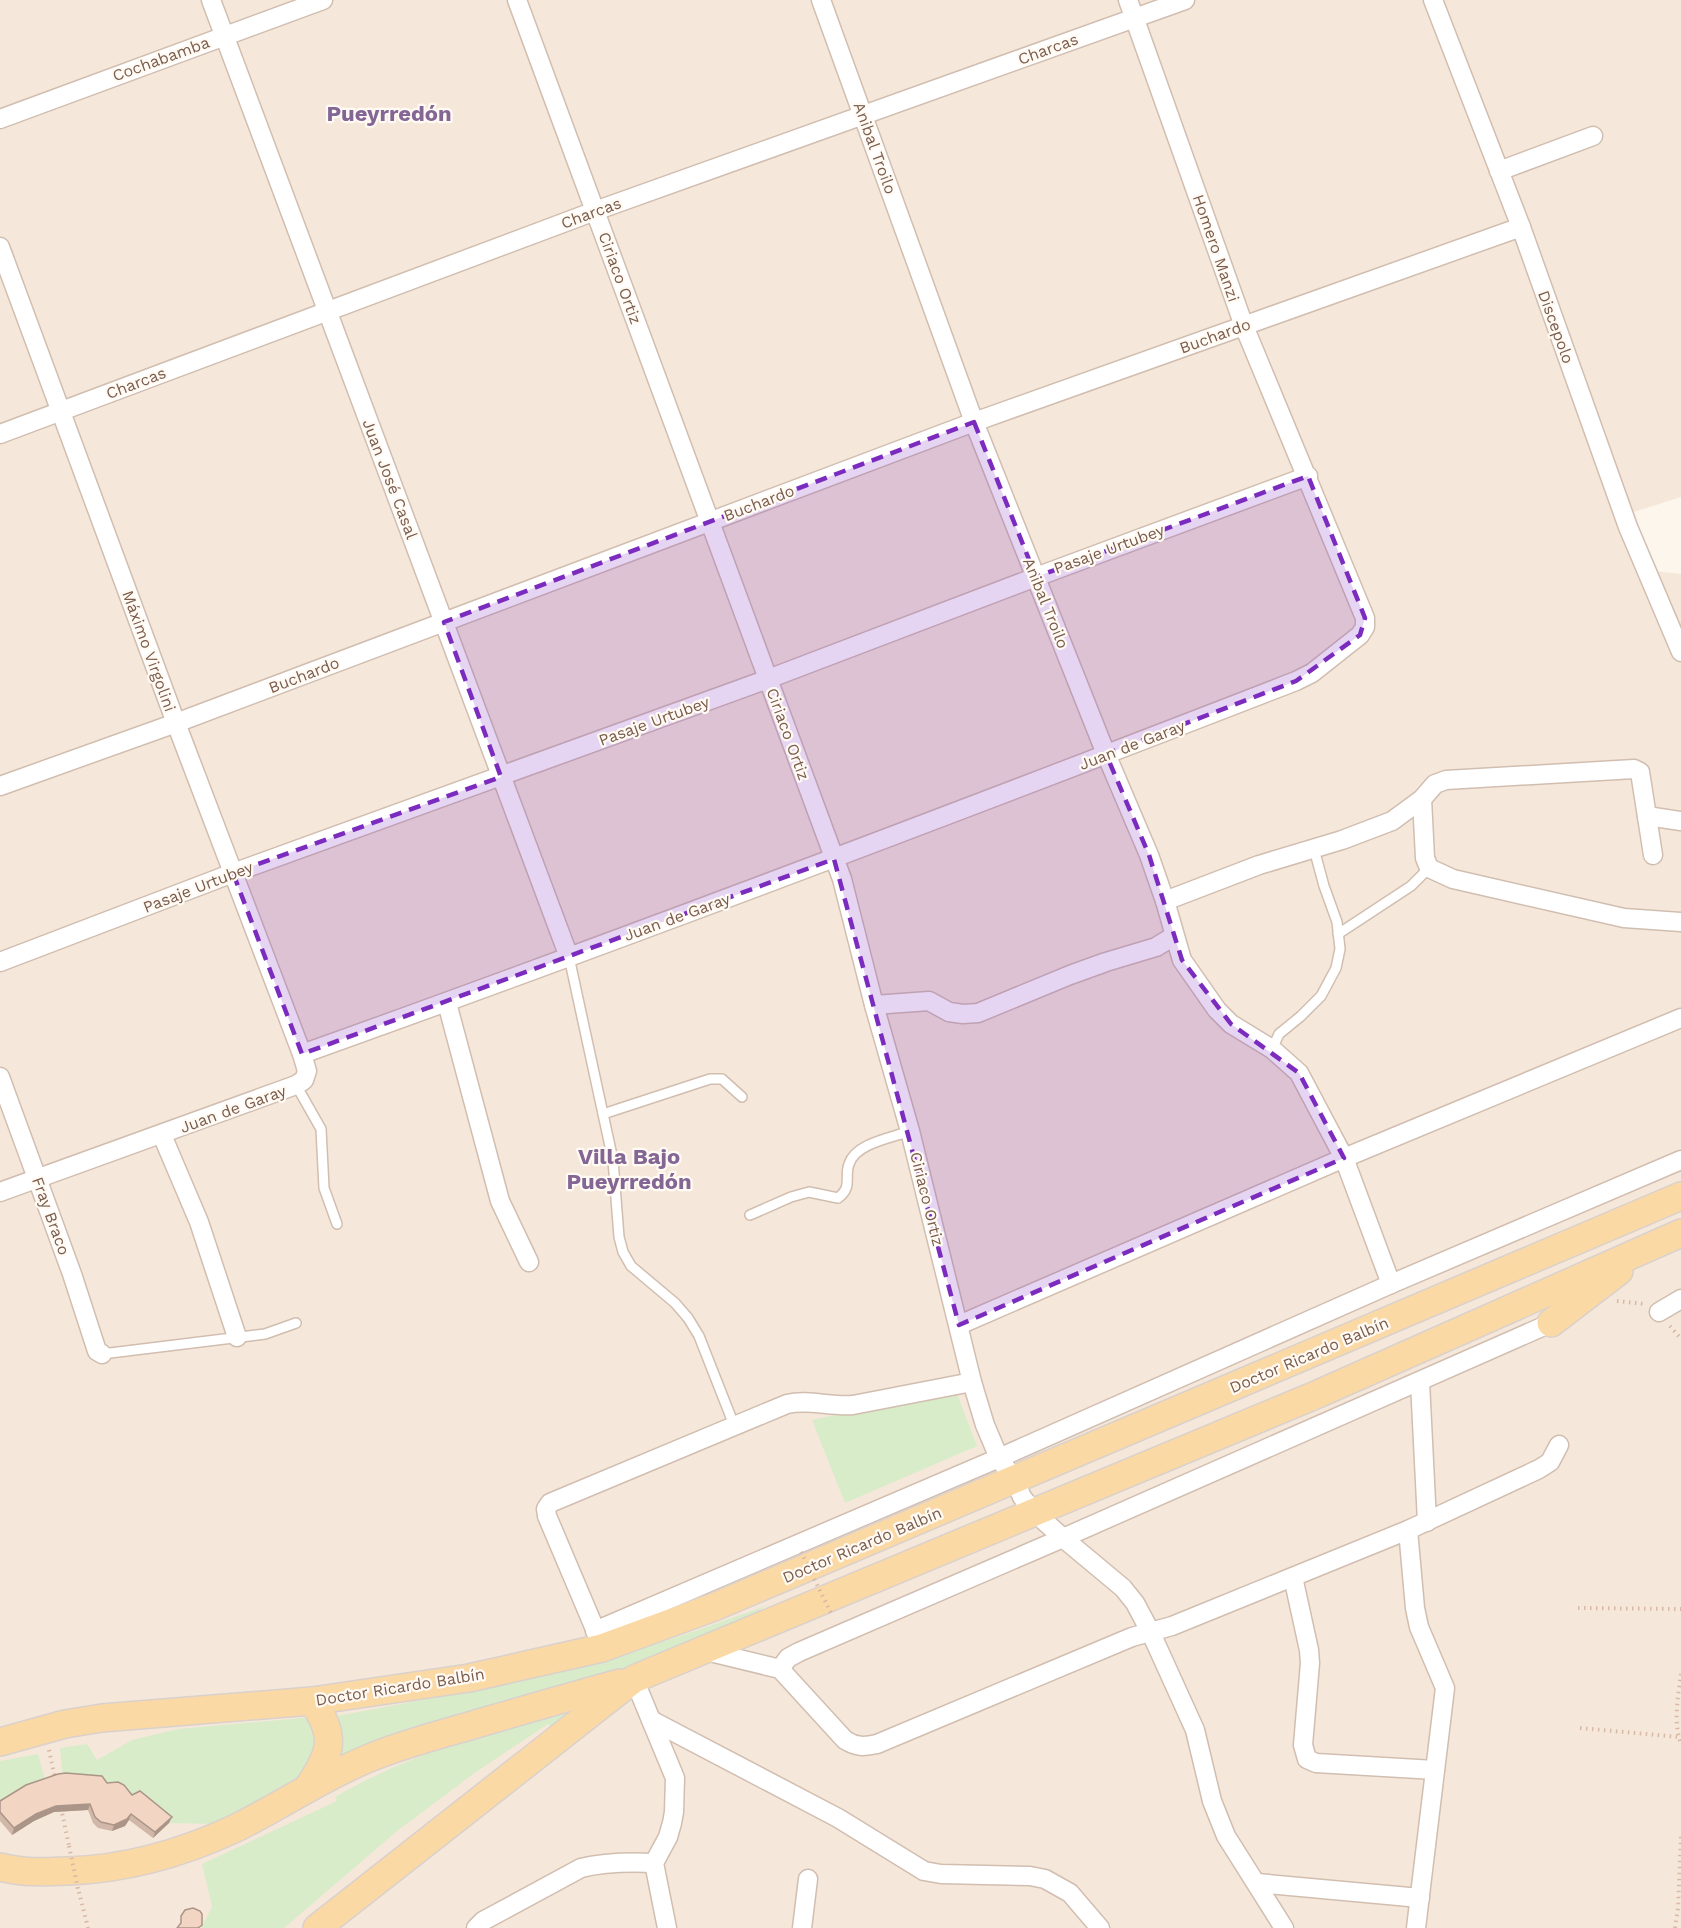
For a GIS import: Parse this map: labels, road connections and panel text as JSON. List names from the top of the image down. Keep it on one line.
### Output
{"streets":{"main road":["Doctor Ricardo Balbín"],"street":["Charcas","Cochabamba","Anibal Troilo","Homero Manzi","Ciriaco Ortiz","Discepolo","Buchardo","Juan José Casal","Pasaje Urtubey","Máximo Virgolini","Juan de Garay","Fray Braco"]},"crossings":[["Charcas","Anibal Troilo"],["Charcas","Homero Manzi"],["Charcas","Ciriaco Ortiz"],["Charcas","Juan José Casal"],["Charcas","Máximo Virgolini"],["Cochabamba","Juan José Casal"],["Anibal Troilo","Buchardo"],["Anibal Troilo","Pasaje Urtubey"],["Anibal Troilo","Juan de Garay"],["Homero Manzi","Buchardo"],["Homero Manzi","Pasaje Urtubey"],["Homero Manzi","Juan de Garay"],["Ciriaco Ortiz","Buchardo"],["Ciriaco Ortiz","Pasaje Urtubey"],["Ciriaco Ortiz","Juan de Garay"],["Ciriaco Ortiz","Doctor Ricardo Balbín"],["Discepolo","Buchardo"],["Buchardo","Juan José Casal"],["Buchardo","Máximo Virgolini"],["Juan José Casal","Pasaje Urtubey"],["Juan José Casal","Juan de Garay"],["Pasaje Urtubey","Máximo Virgolini"],["Máximo Virgolini","Juan de Garay"],["Juan de Garay","Fray Braco"]],"districts":["Pueyrredón","Villa Bajo Pueyrredón"]}
